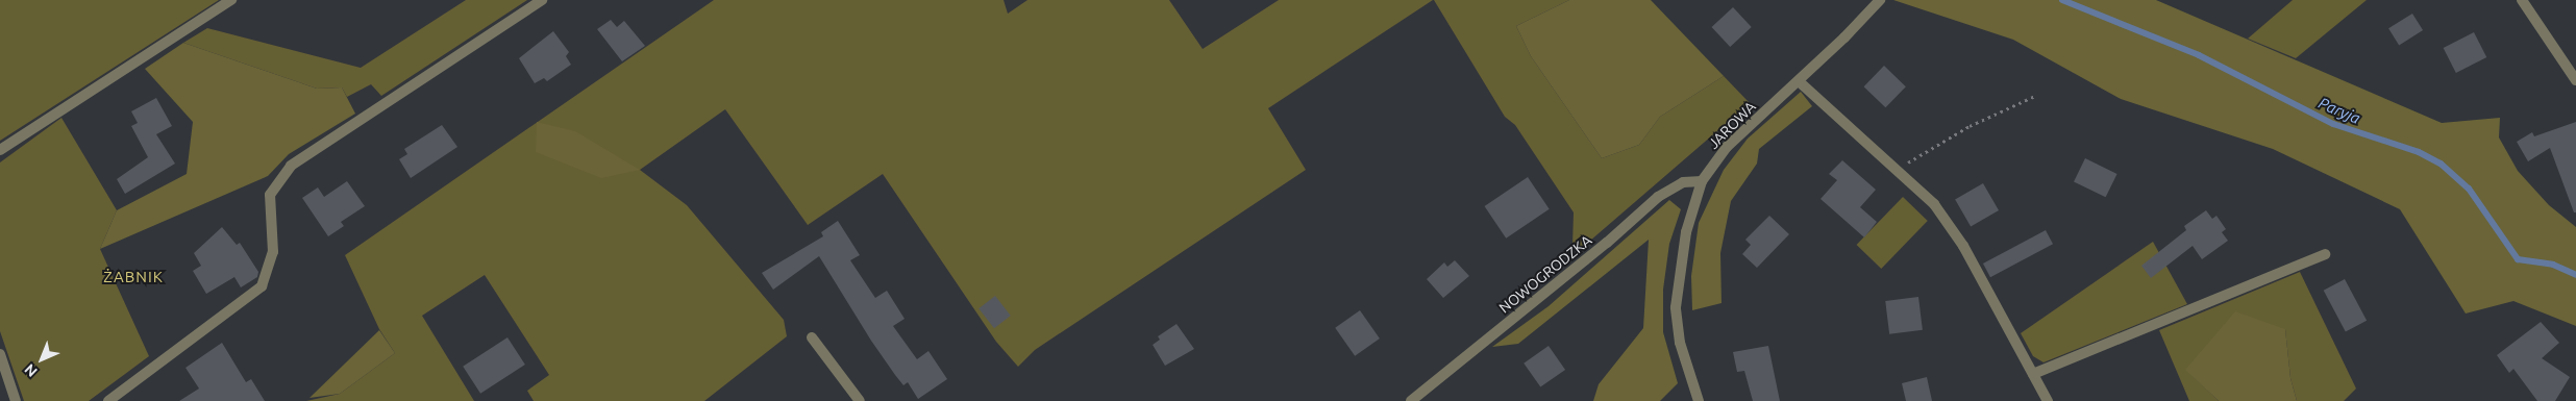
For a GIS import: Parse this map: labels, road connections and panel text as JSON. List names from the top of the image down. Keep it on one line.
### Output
{"streets":{"street":["JAROWA","NOWOGRODZKA"]},"crossings":[["JAROWA","NOWOGRODZKA"]],"districts":["ŻABNIK"],"water":["Paryja"],"north":"bottom left"}
